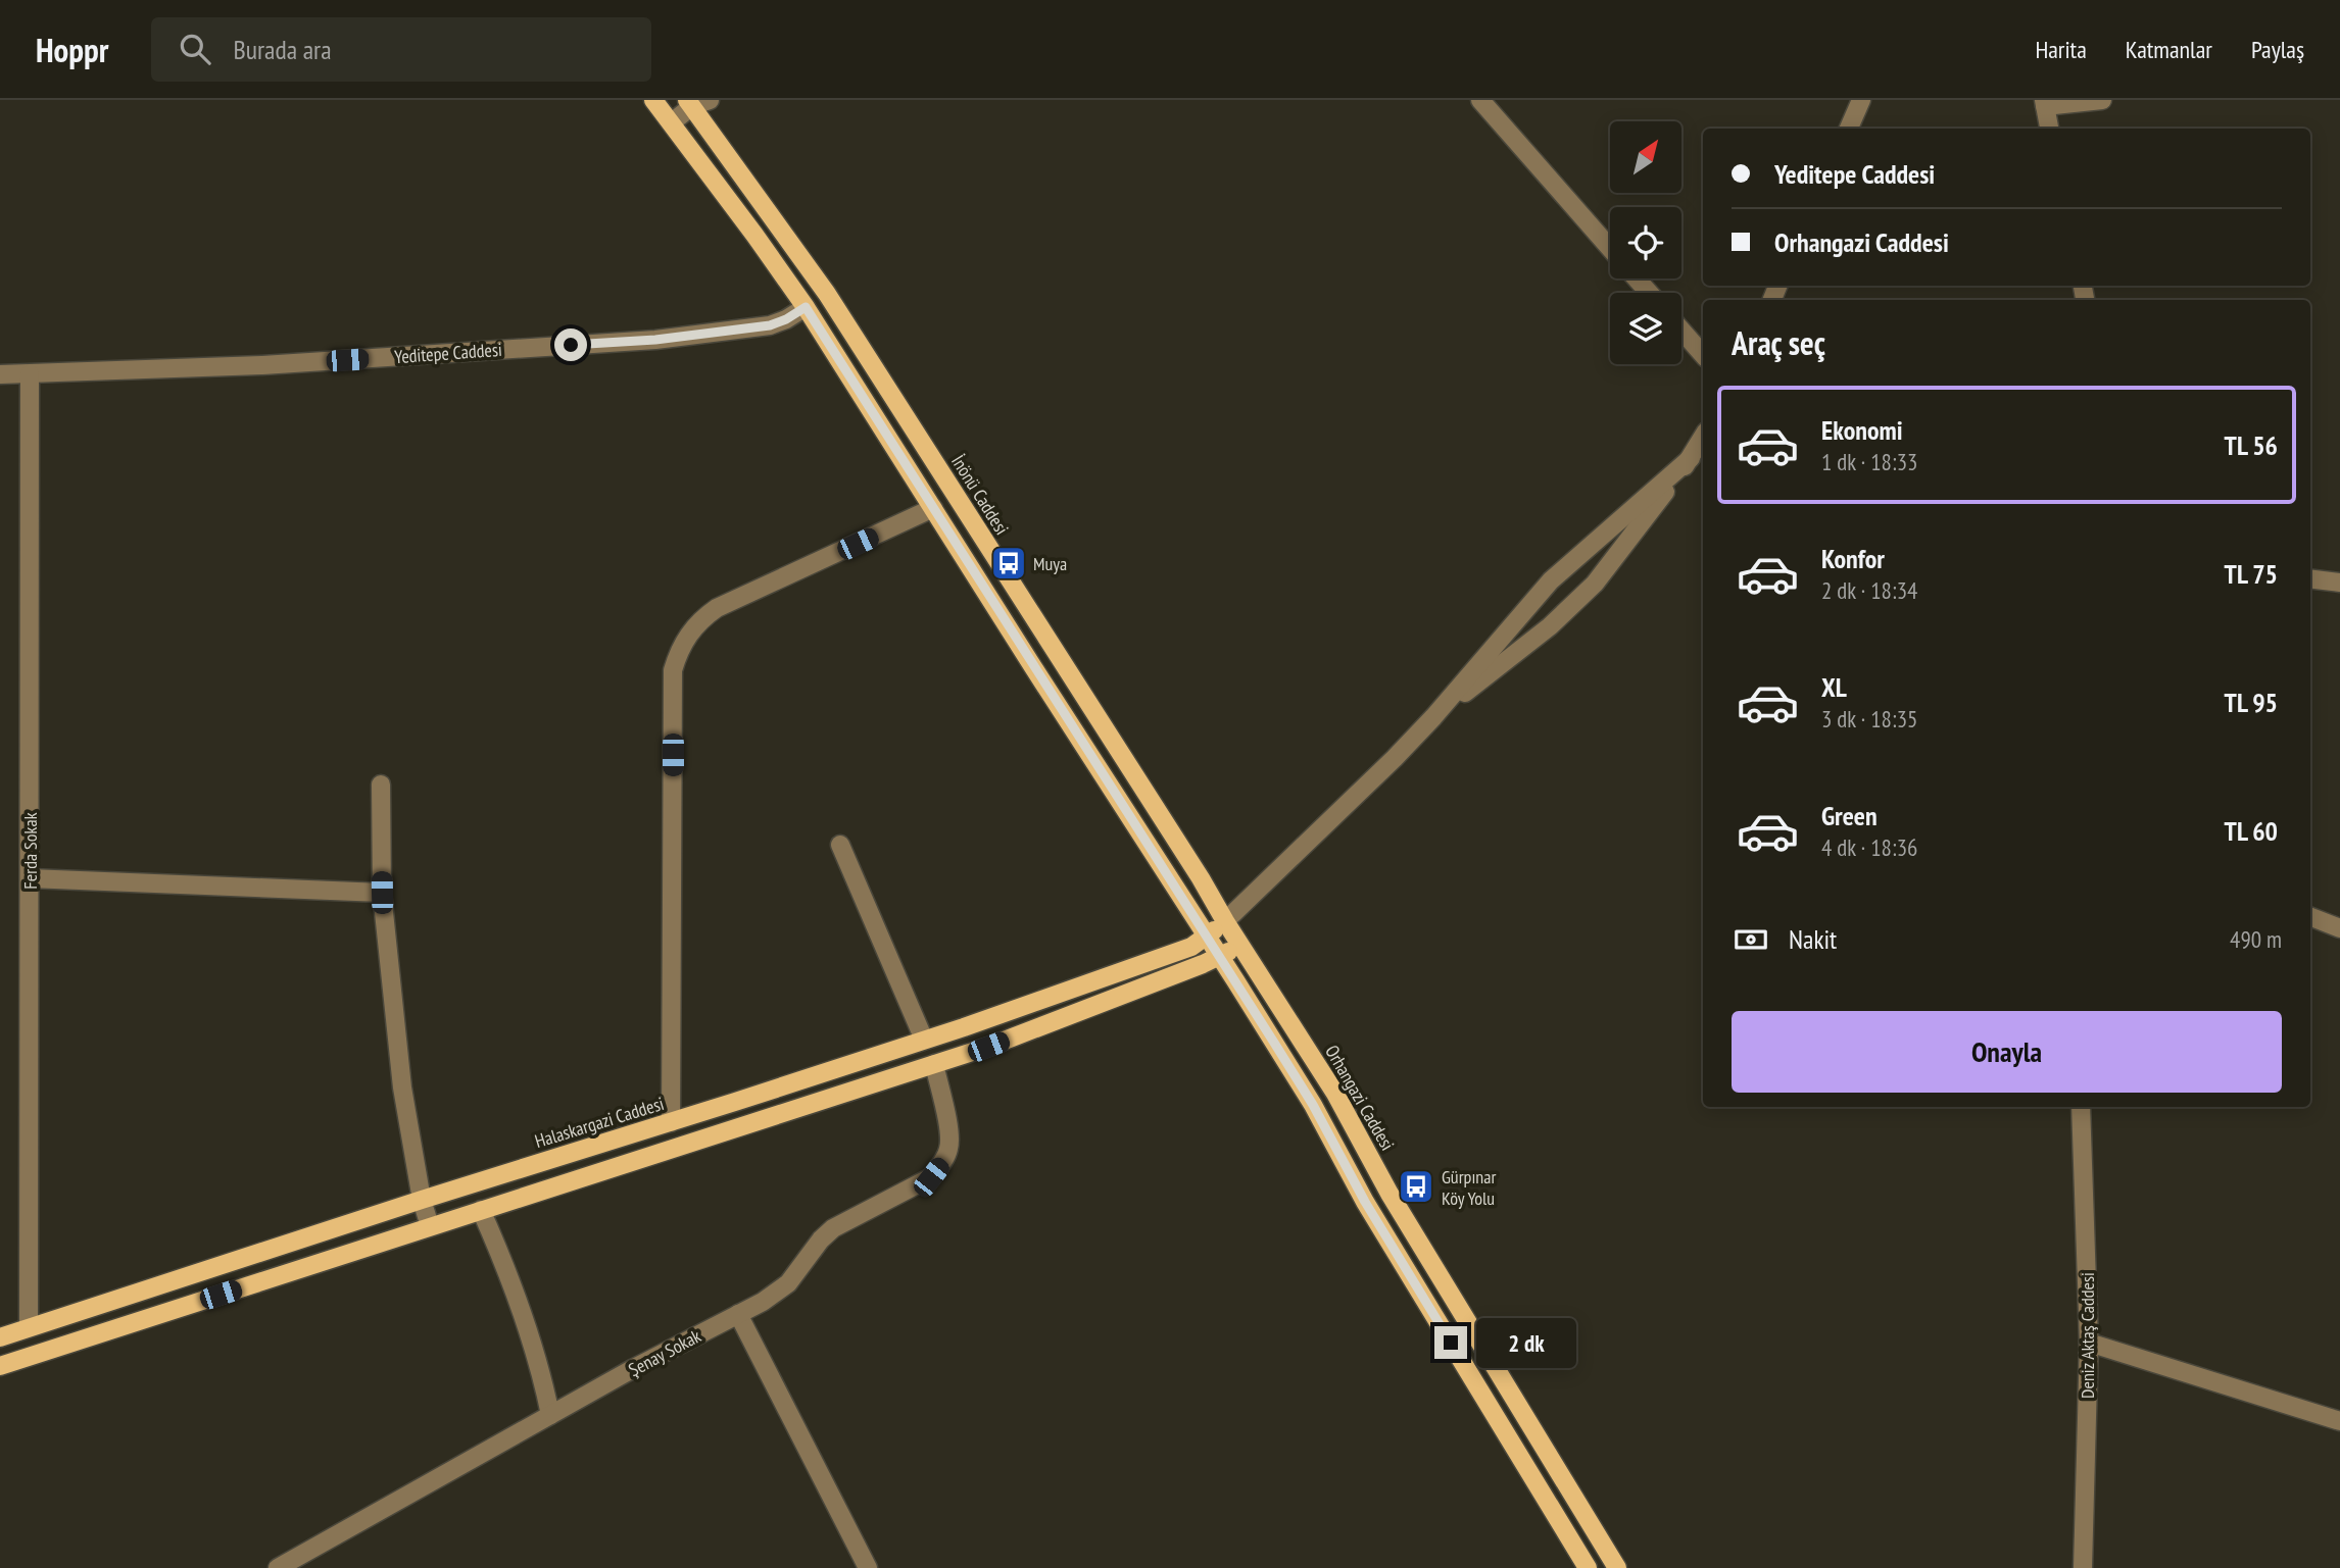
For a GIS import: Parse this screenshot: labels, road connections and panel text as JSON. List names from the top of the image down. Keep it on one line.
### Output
{"streets":{"main road":["İnönü Caddesi","Orhangazi Caddesi","Halaskargazi Caddesi"],"street":["Yeditepe Caddesi","Ferda Sokak","Deniz Aktaş Caddesi","Şenay Sokak"]},"crossings":[["Yeditepe Caddesi","Ferda Sokak"],["İnönü Caddesi","Orhangazi Caddesi"],["İnönü Caddesi","Halaskargazi Caddesi"],["Ferda Sokak","Halaskargazi Caddesi"],["Orhangazi Caddesi","Halaskargazi Caddesi"]],"places":{"bus stop":["Muya","Gürpınar Köy Yolu"]},"north":"top right","page":{"header":"Hoppr","search":"Burada ara","nav":["Harita","Katmanlar","Paylaş"],"banner":["Yeditepe Caddesi","Orhangazi Caddesi"],"heading":"Araç seç","list":[{"name":"Ekonomi","note":"1 dk · 18:33","value":"TL 56"},{"name":"Konfor","note":"2 dk · 18:34","value":"TL 75"},{"name":"XL","note":"3 dk · 18:35","value":"TL 95"},{"name":"Green","note":"4 dk · 18:36","value":"TL 60"}],"pay":["Nakit","490 m"],"buttons":"Onayla","bubble":"2 dk"}}
